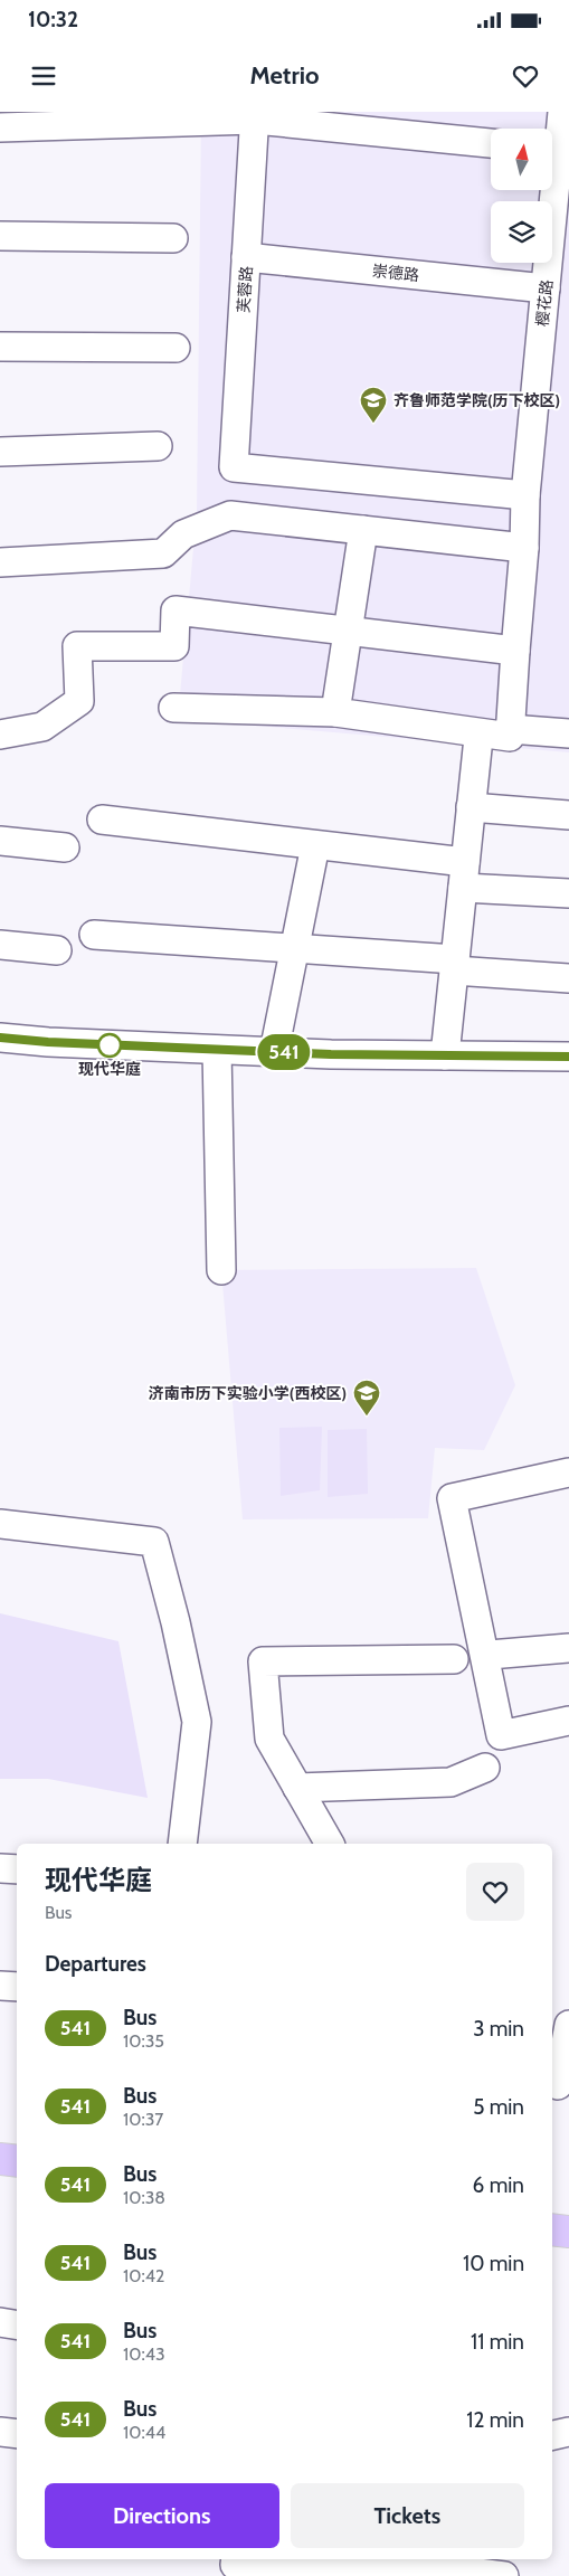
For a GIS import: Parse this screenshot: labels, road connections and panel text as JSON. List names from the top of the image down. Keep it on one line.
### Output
{"streets":{"street":["崇德路","芙蓉路","樱花路"]},"crossings":[["崇德路","芙蓉路"],["崇德路","樱花路"],["芙蓉路","樱花路"]],"places":{"school or university":["齐鲁师范学院(历下校区)","济南市历下实验小学(西校区)"],"other":["现代华庭"]},"lines":["bus line 541"],"north":"top","page":{"status":"10:32","header":"Metrio","on_map":"541","heading":[["现代华庭","Bus"],"Departures"],"list":[{"mark":"541","name":"Bus","note":"10:35","value":"3 min"},{"mark":"541","name":"Bus","note":"10:37","value":"5 min"},{"mark":"541","name":"Bus","note":"10:38","value":"6 min"},{"mark":"541","name":"Bus","note":"10:42","value":"10 min"},{"mark":"541","name":"Bus","note":"10:43","value":"11 min"},{"mark":"541","name":"Bus","note":"10:44","value":"12 min"}],"buttons":["Directions","Tickets"]}}
